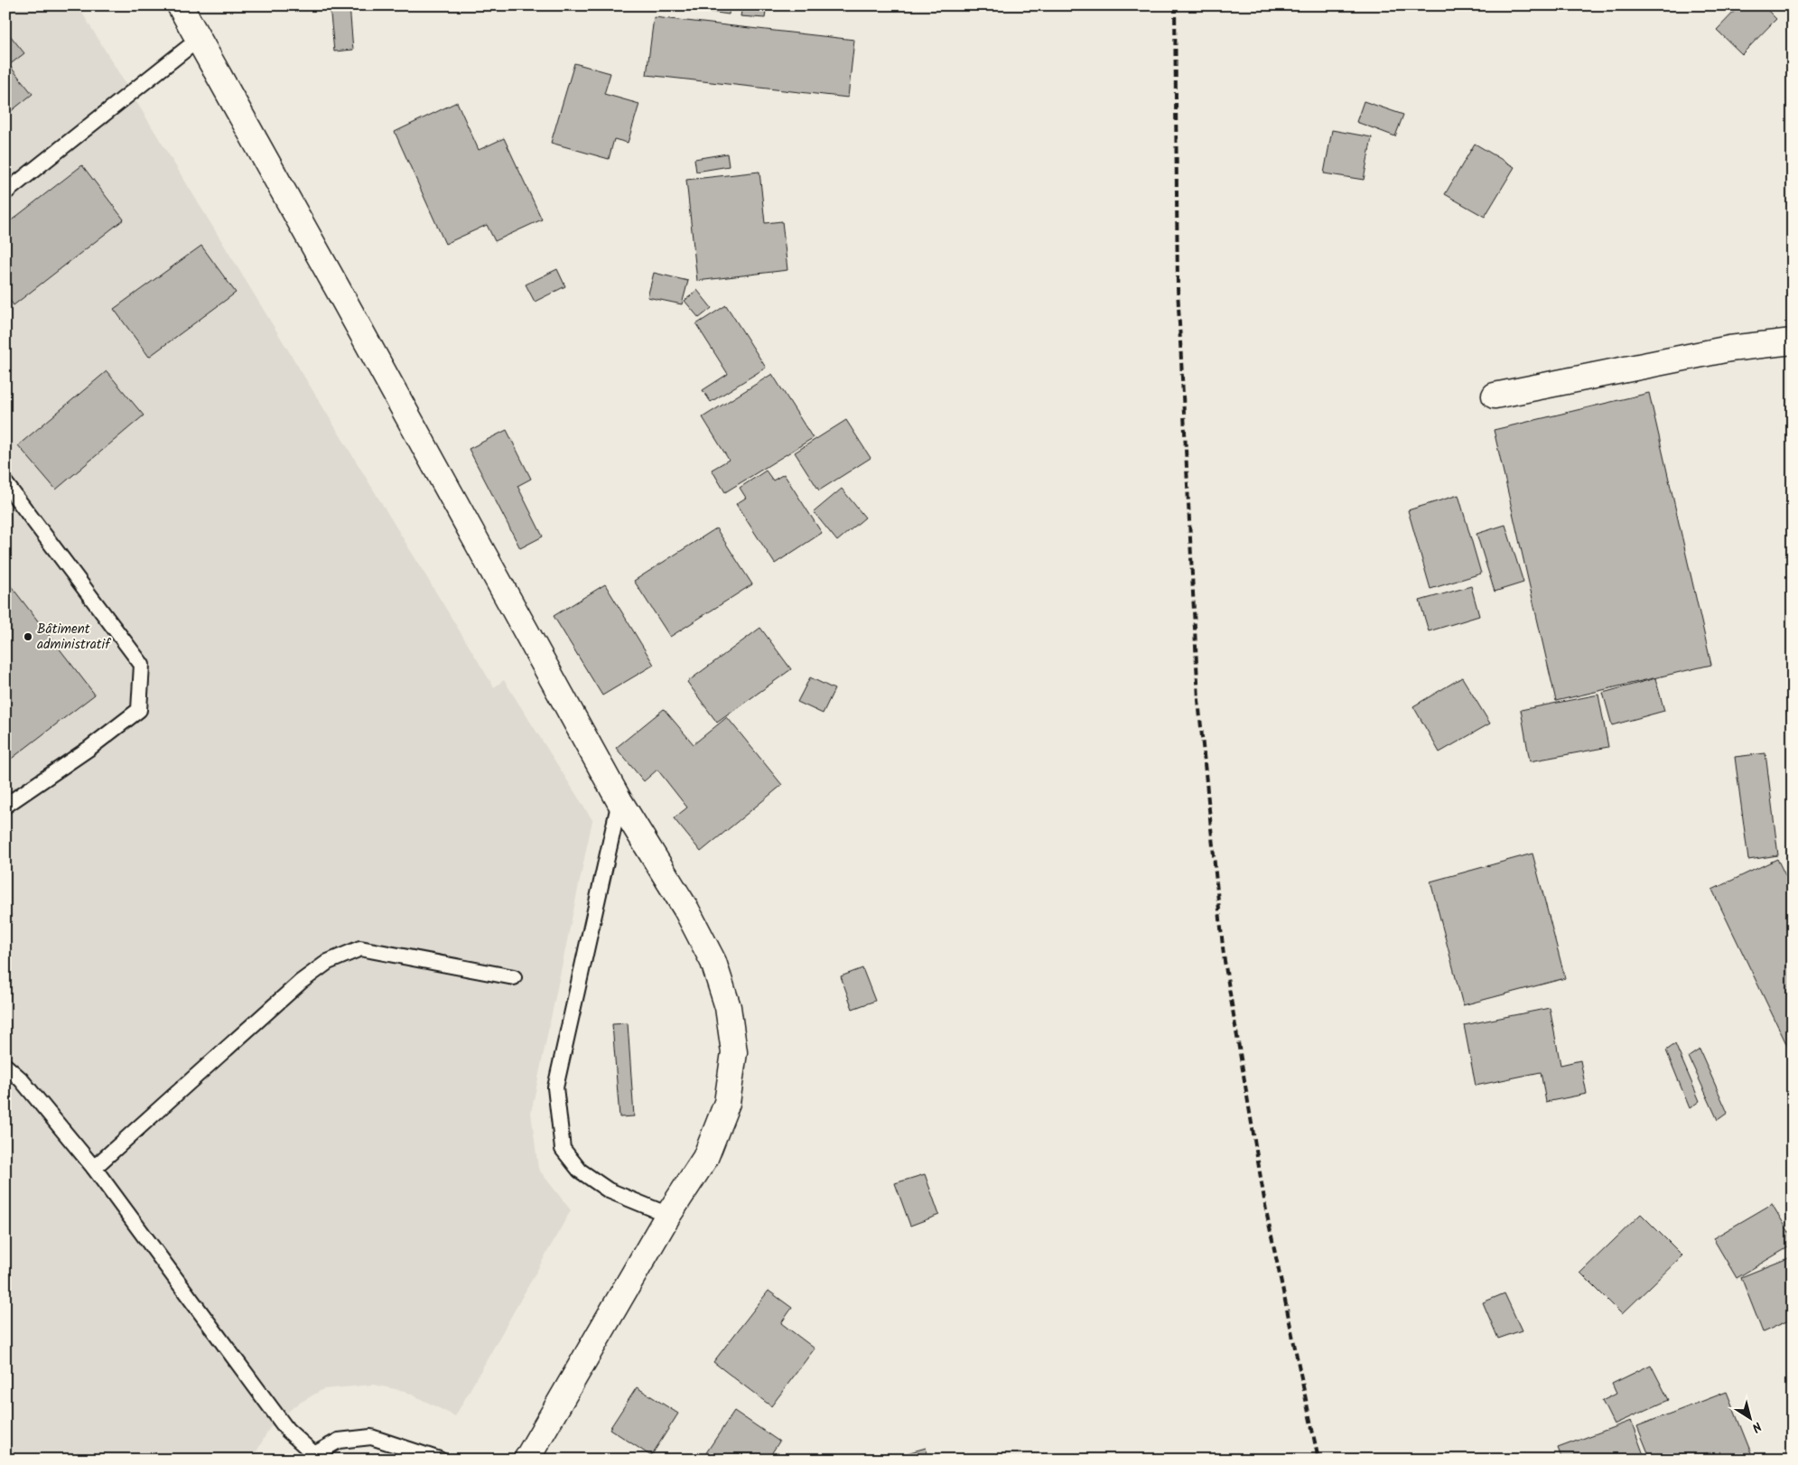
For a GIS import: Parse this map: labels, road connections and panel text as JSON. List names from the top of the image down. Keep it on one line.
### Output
{"places":["Bâtiment administratif"],"north":"bottom right"}
